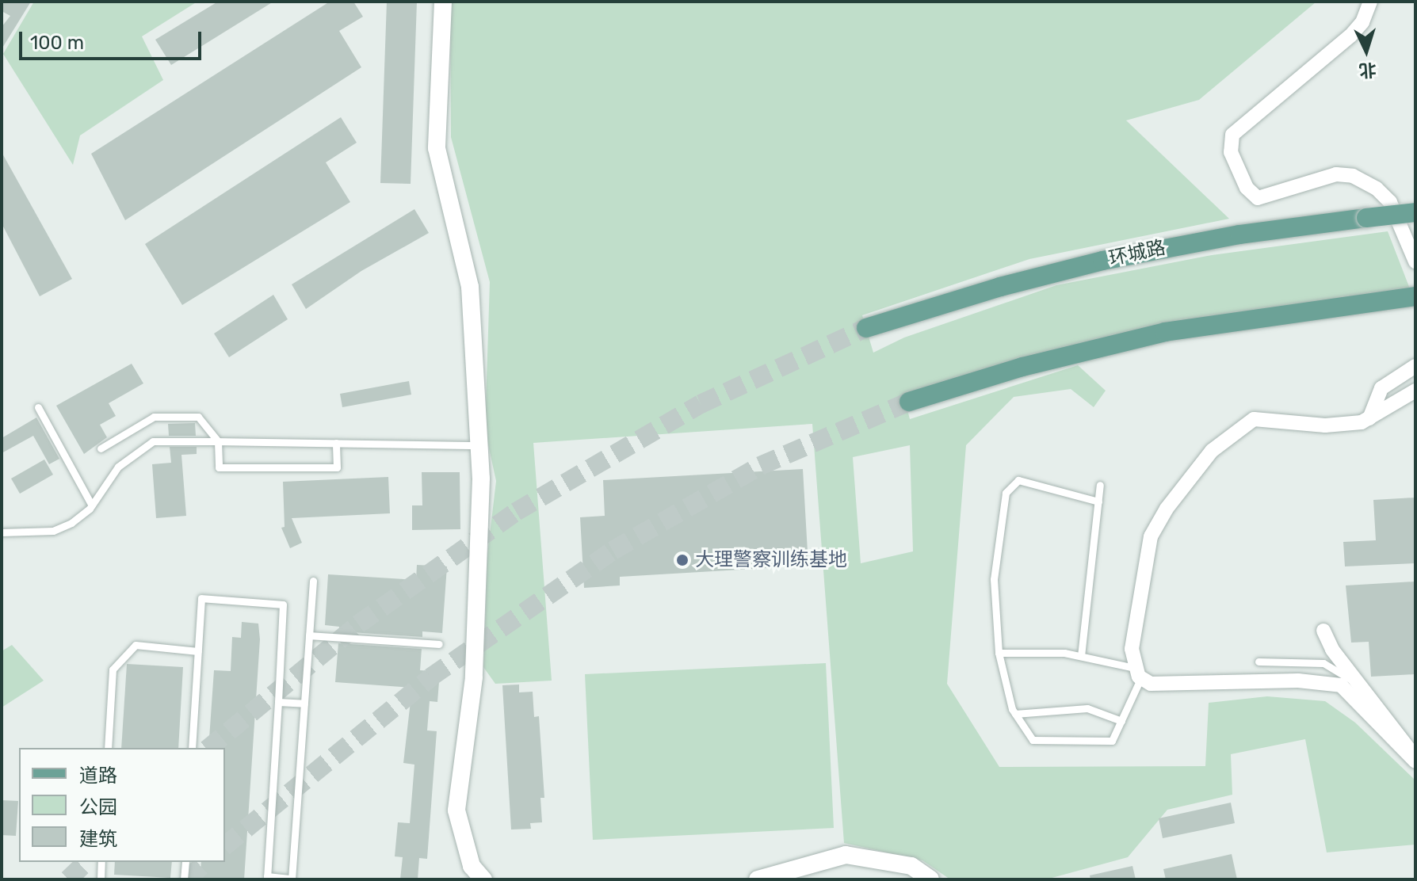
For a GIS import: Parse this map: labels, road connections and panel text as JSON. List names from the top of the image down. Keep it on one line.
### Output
{"streets":{"main road":["环城路"]},"places":["大理警察训练基地"],"legend":["道路","公园","建筑"],"scale_bar":"100 m","north":"bottom"}
